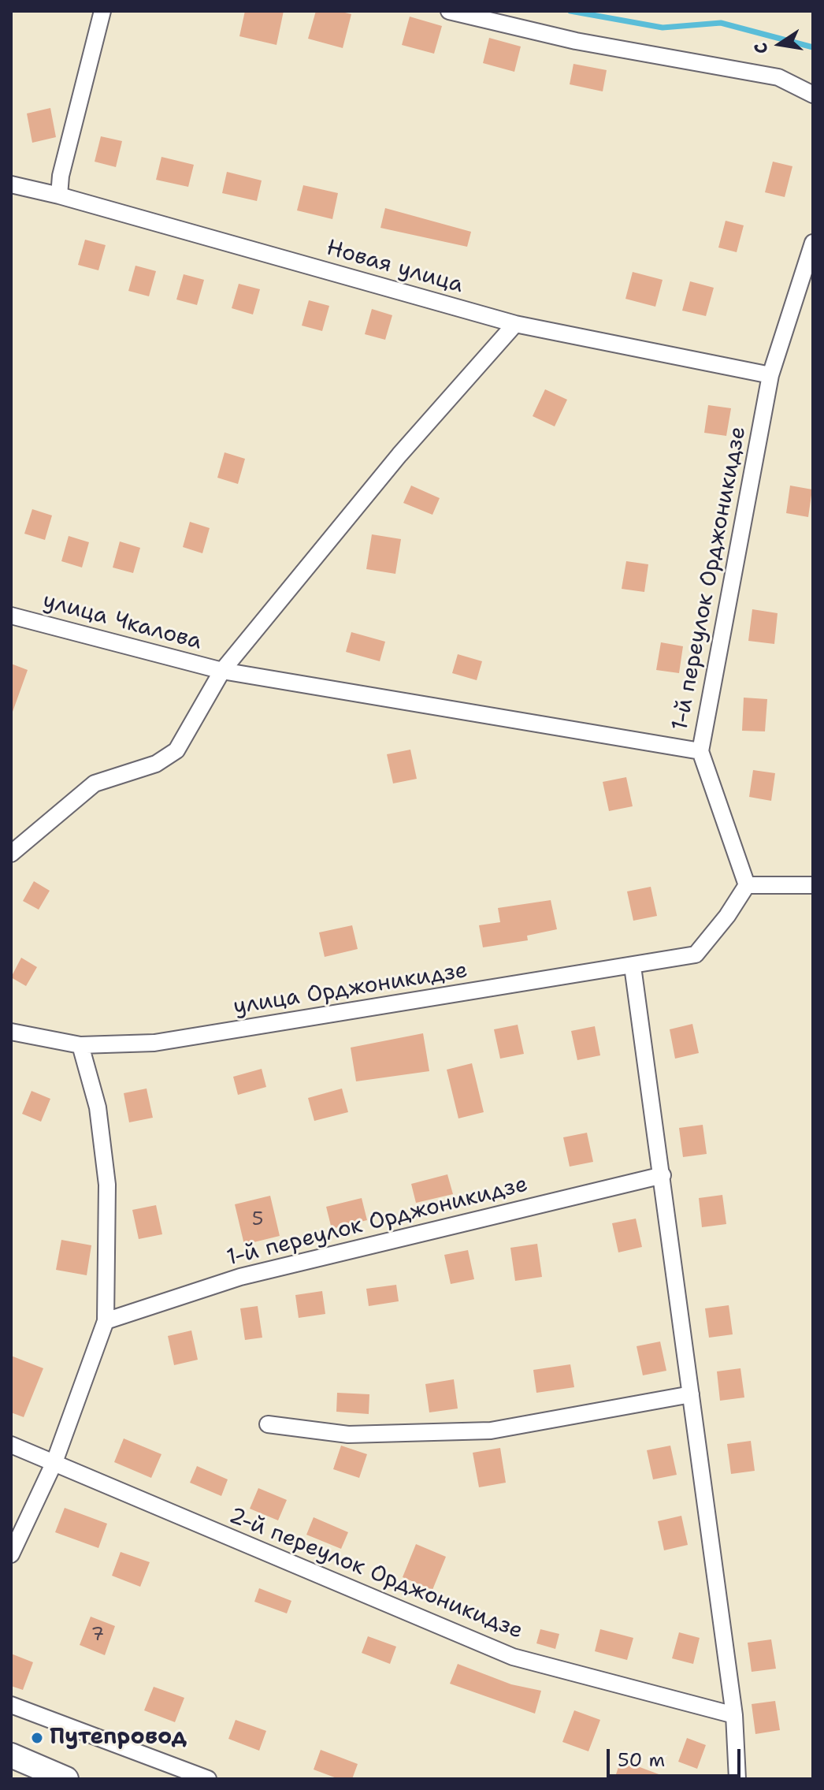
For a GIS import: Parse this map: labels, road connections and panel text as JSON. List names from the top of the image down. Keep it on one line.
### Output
{"streets":{"street":["Новая улица","1-й переулок Орджоникидзе","улица Чкалова","улица Орджоникидзе","2-й переулок Орджоникидзе"]},"crossings":[["Новая улица","1-й переулок Орджоникидзе"],["1-й переулок Орджоникидзе","улица Чкалова"],["1-й переулок Орджоникидзе","улица Орджоникидзе"]],"places":["Путепровод"],"house_numbers":["5","7"],"scale_bar":"50 m","north":"left"}
